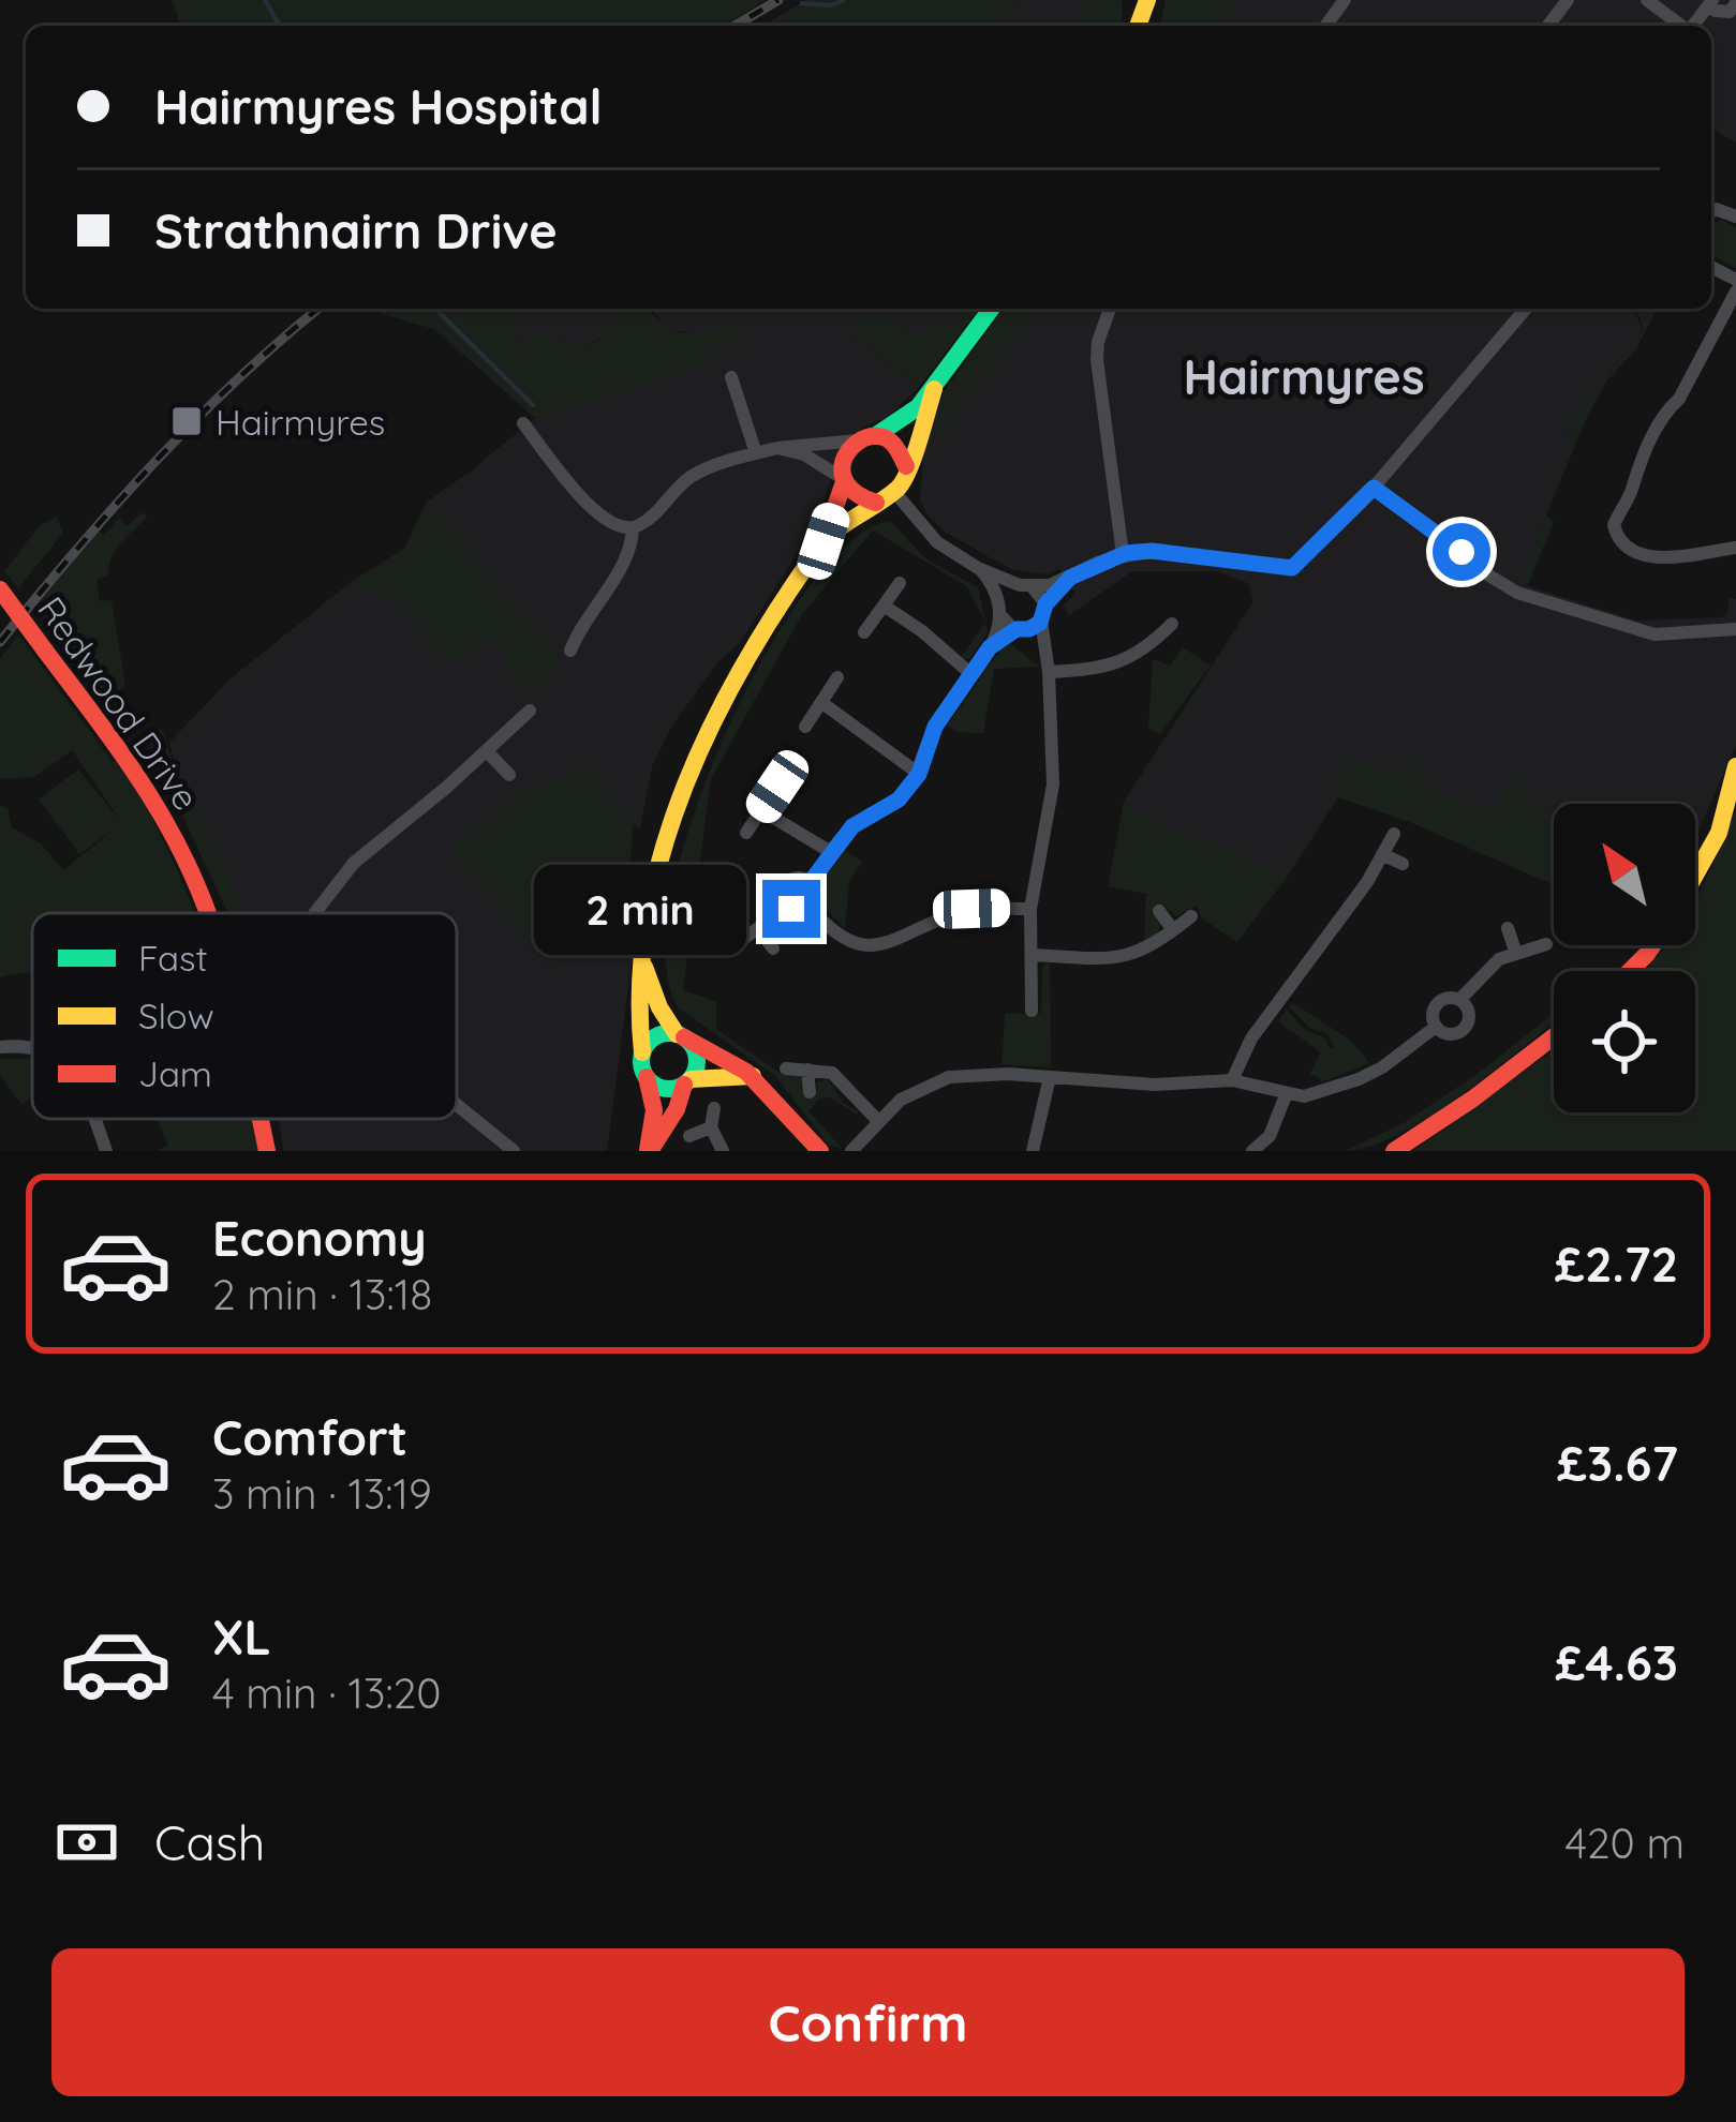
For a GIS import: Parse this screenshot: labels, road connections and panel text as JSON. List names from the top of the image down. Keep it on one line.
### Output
{"streets":{"main road":["Redwood Drive"]},"districts":["Hairmyres"],"places":{"transit":["Hairmyres"]},"legend":["Fast","Slow","Jam"],"north":"top left","page":{"banner":["Hairmyres Hospital","Strathnairn Drive"],"bubble":"2 min","list":[{"name":"Economy","note":"2 min · 13:18","value":"£2.72"},{"name":"Comfort","note":"3 min · 13:19","value":"£3.67"},{"name":"XL","note":"4 min · 13:20","value":"£4.63"}],"pay":["Cash","420 m"],"buttons":"Confirm"}}
